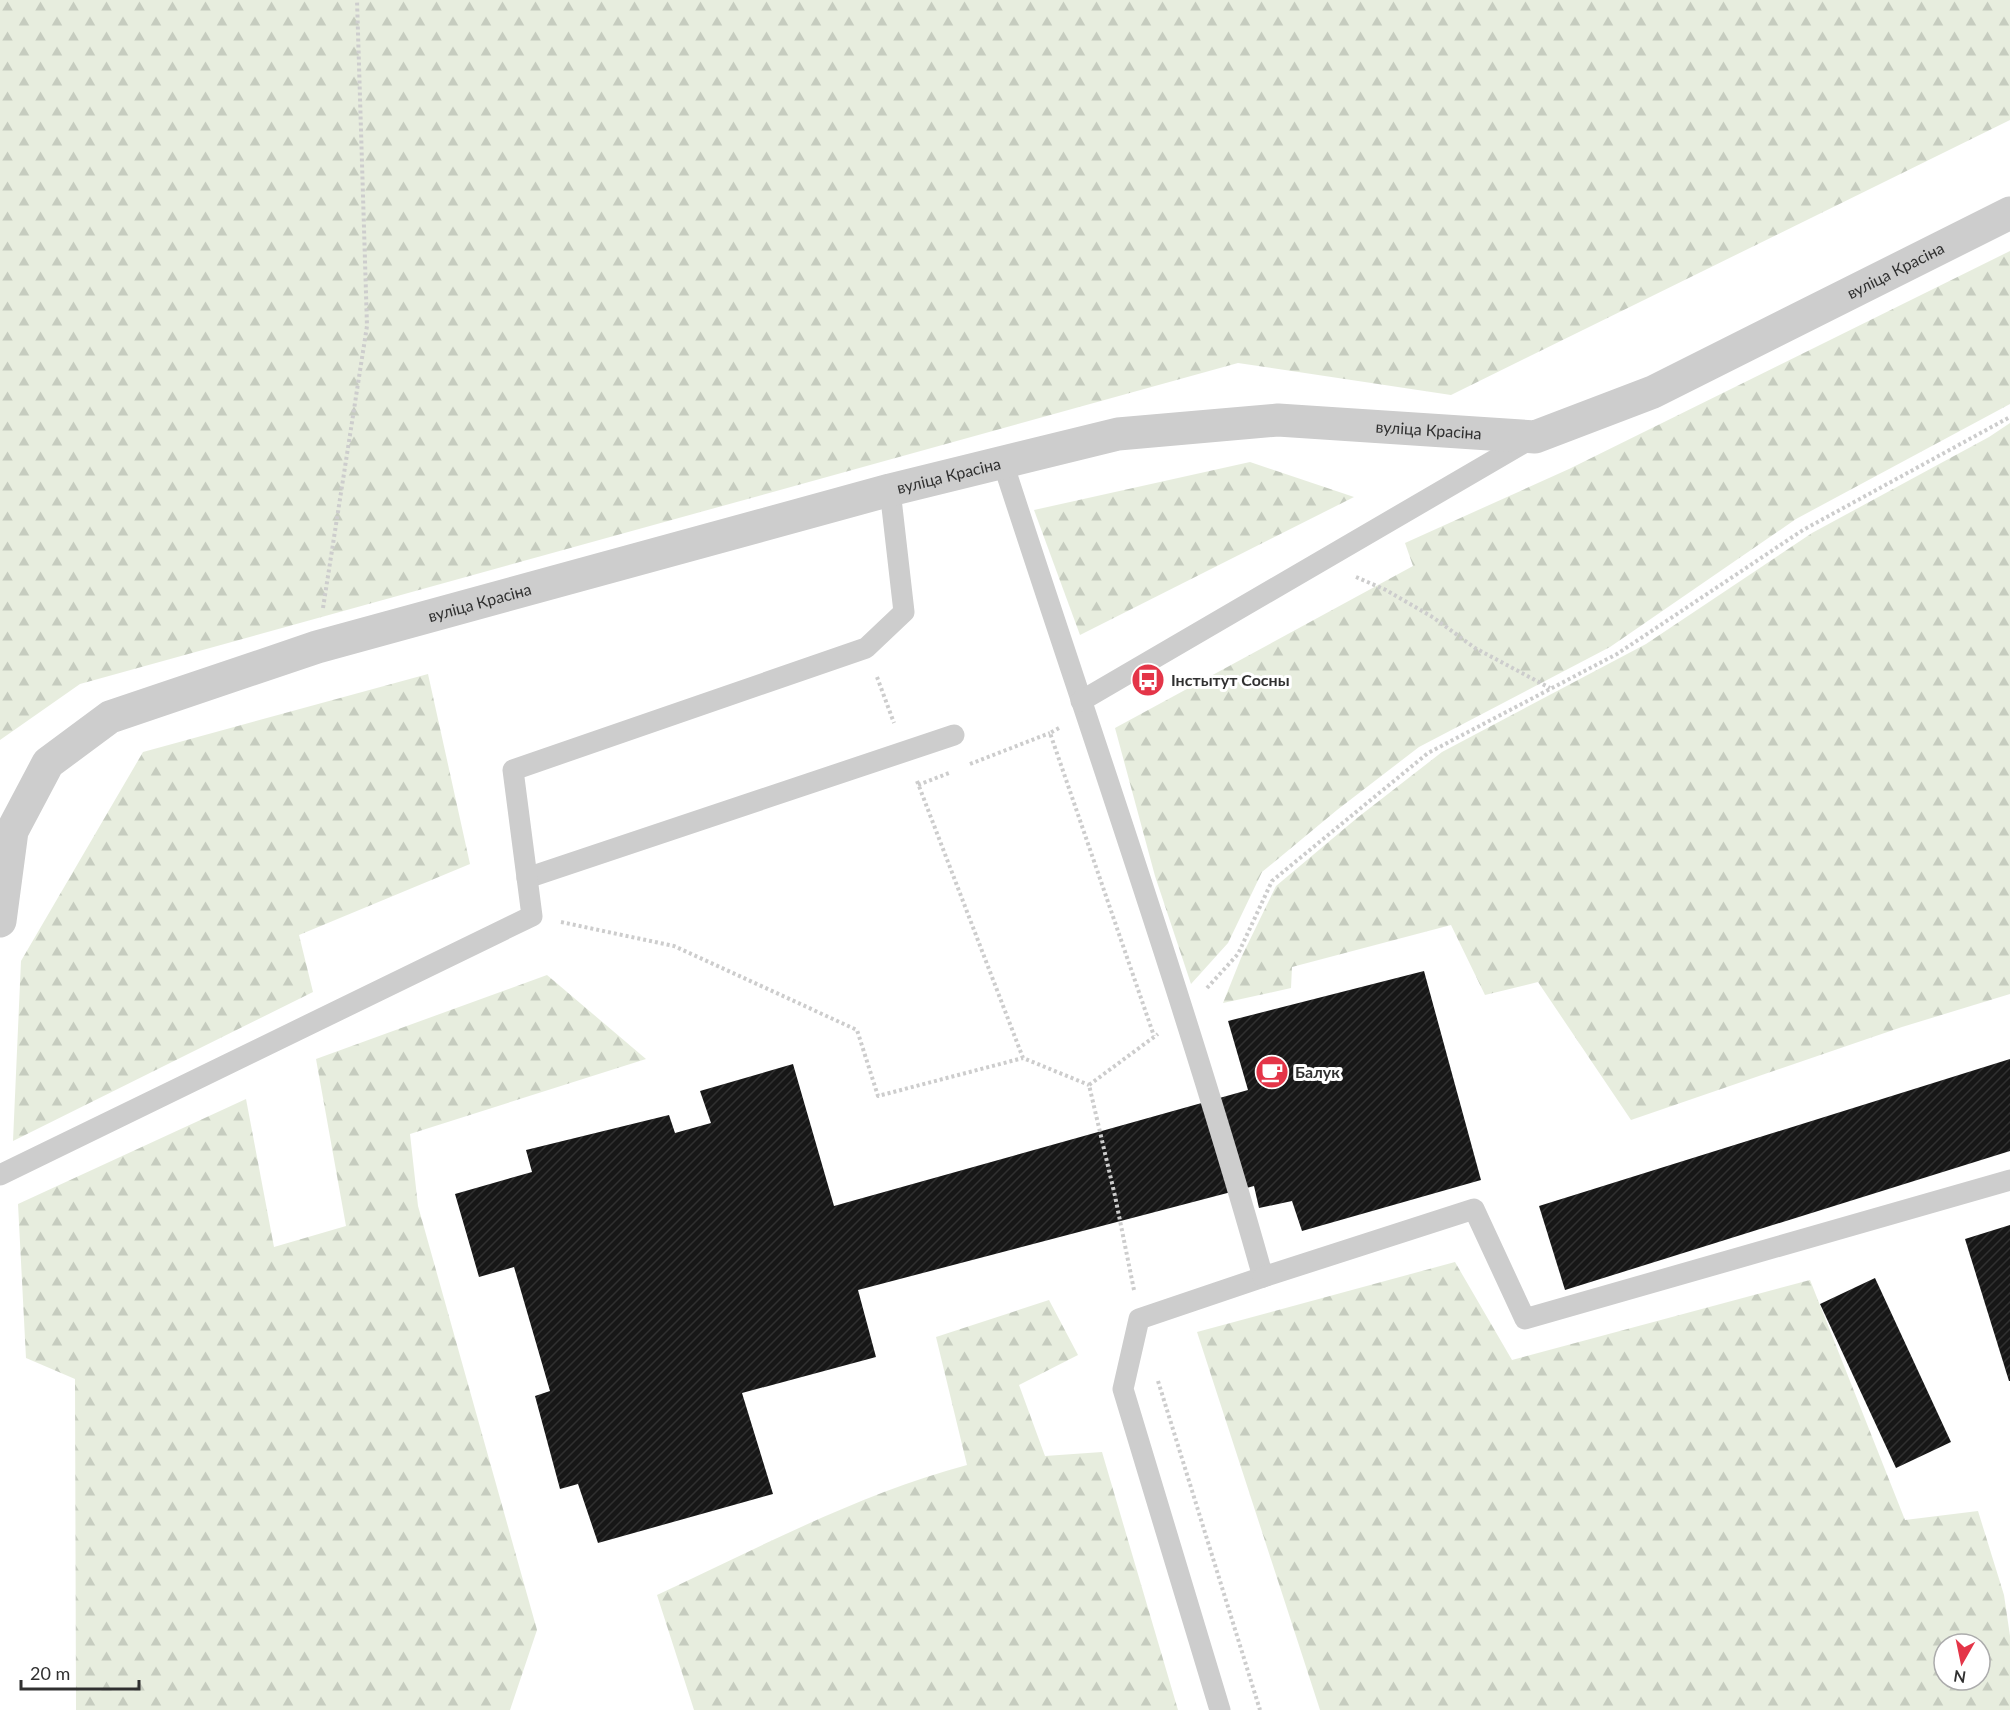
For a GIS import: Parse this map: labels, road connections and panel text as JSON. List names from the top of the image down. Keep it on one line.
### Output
{"streets":{"street":["вуліца Красіна"]},"places":{"bus stop":["Інстытут Сосны"],"cafe":["Балук"]},"scale_bar":"20 m","north":"bottom"}
